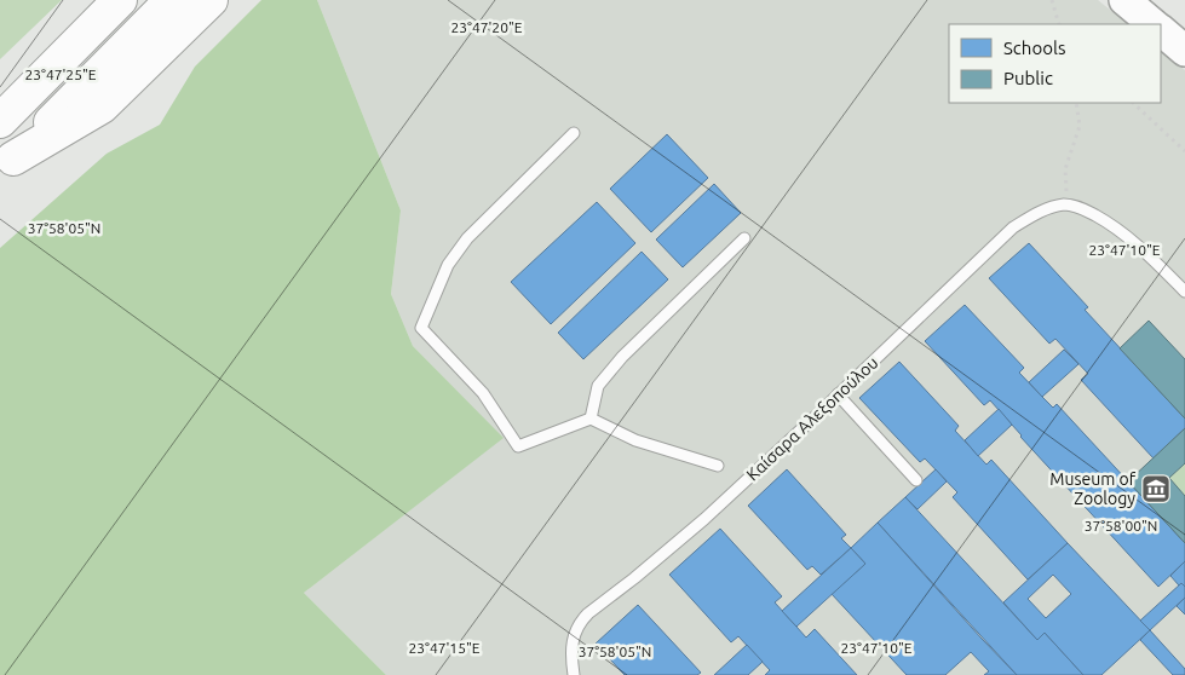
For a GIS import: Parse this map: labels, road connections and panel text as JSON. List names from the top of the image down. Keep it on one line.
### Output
{"streets":{"lane":["Καίσαρα Αλεξοπούλου"]},"places":{"museum":["Museum of Zoology"]},"legend":["Schools","Public"],"coordinates":["23°47'20\"E","23°47'25\"E","37°58'05\"N","23°47'10\"E","37°58'00\"N","23°47'15\"E"]}
